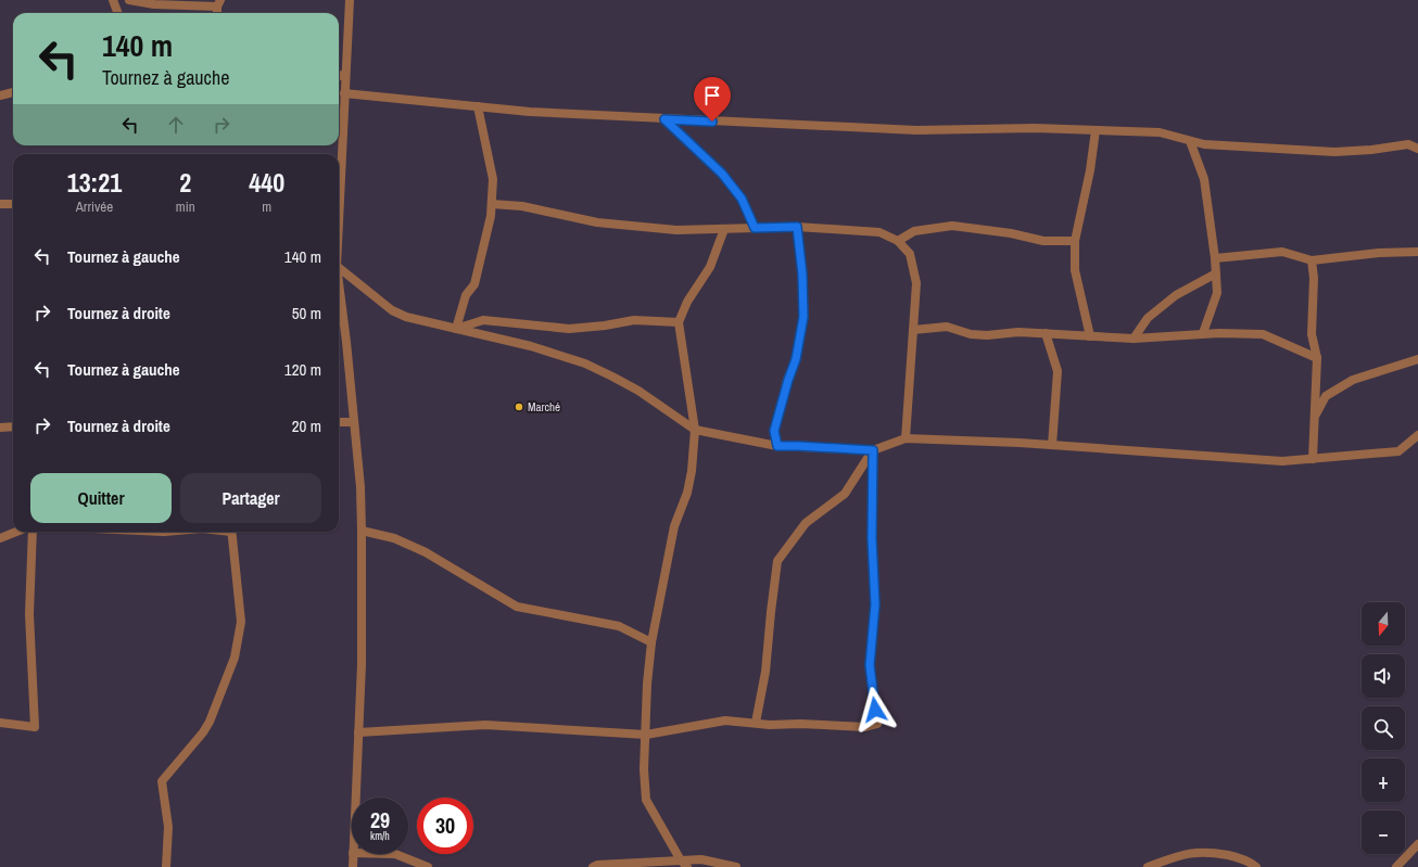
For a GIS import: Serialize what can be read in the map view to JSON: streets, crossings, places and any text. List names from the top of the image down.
{
  "places": ["Marché"],
  "north": "bottom",
  "page": {
    "turn": ["140 m", "Tournez à gauche"],
    "eta": [
      "13:21",
      "Arrivée",
      "2",
      "min",
      "440",
      "m"
    ],
    "list": [
      {
        "name": "Tournez à gauche",
        "value": "140 m"
      },
      {
        "name": "Tournez à droite",
        "value": "50 m"
      },
      {
        "name": "Tournez à gauche",
        "value": "120 m"
      },
      {
        "name": "Tournez à droite",
        "value": "20 m"
      }
    ],
    "buttons": ["Quitter", "Partager"],
    "map_buttons": ["+", "−"],
    "speed": "29 km/h",
    "limit": "30"
  }
}
